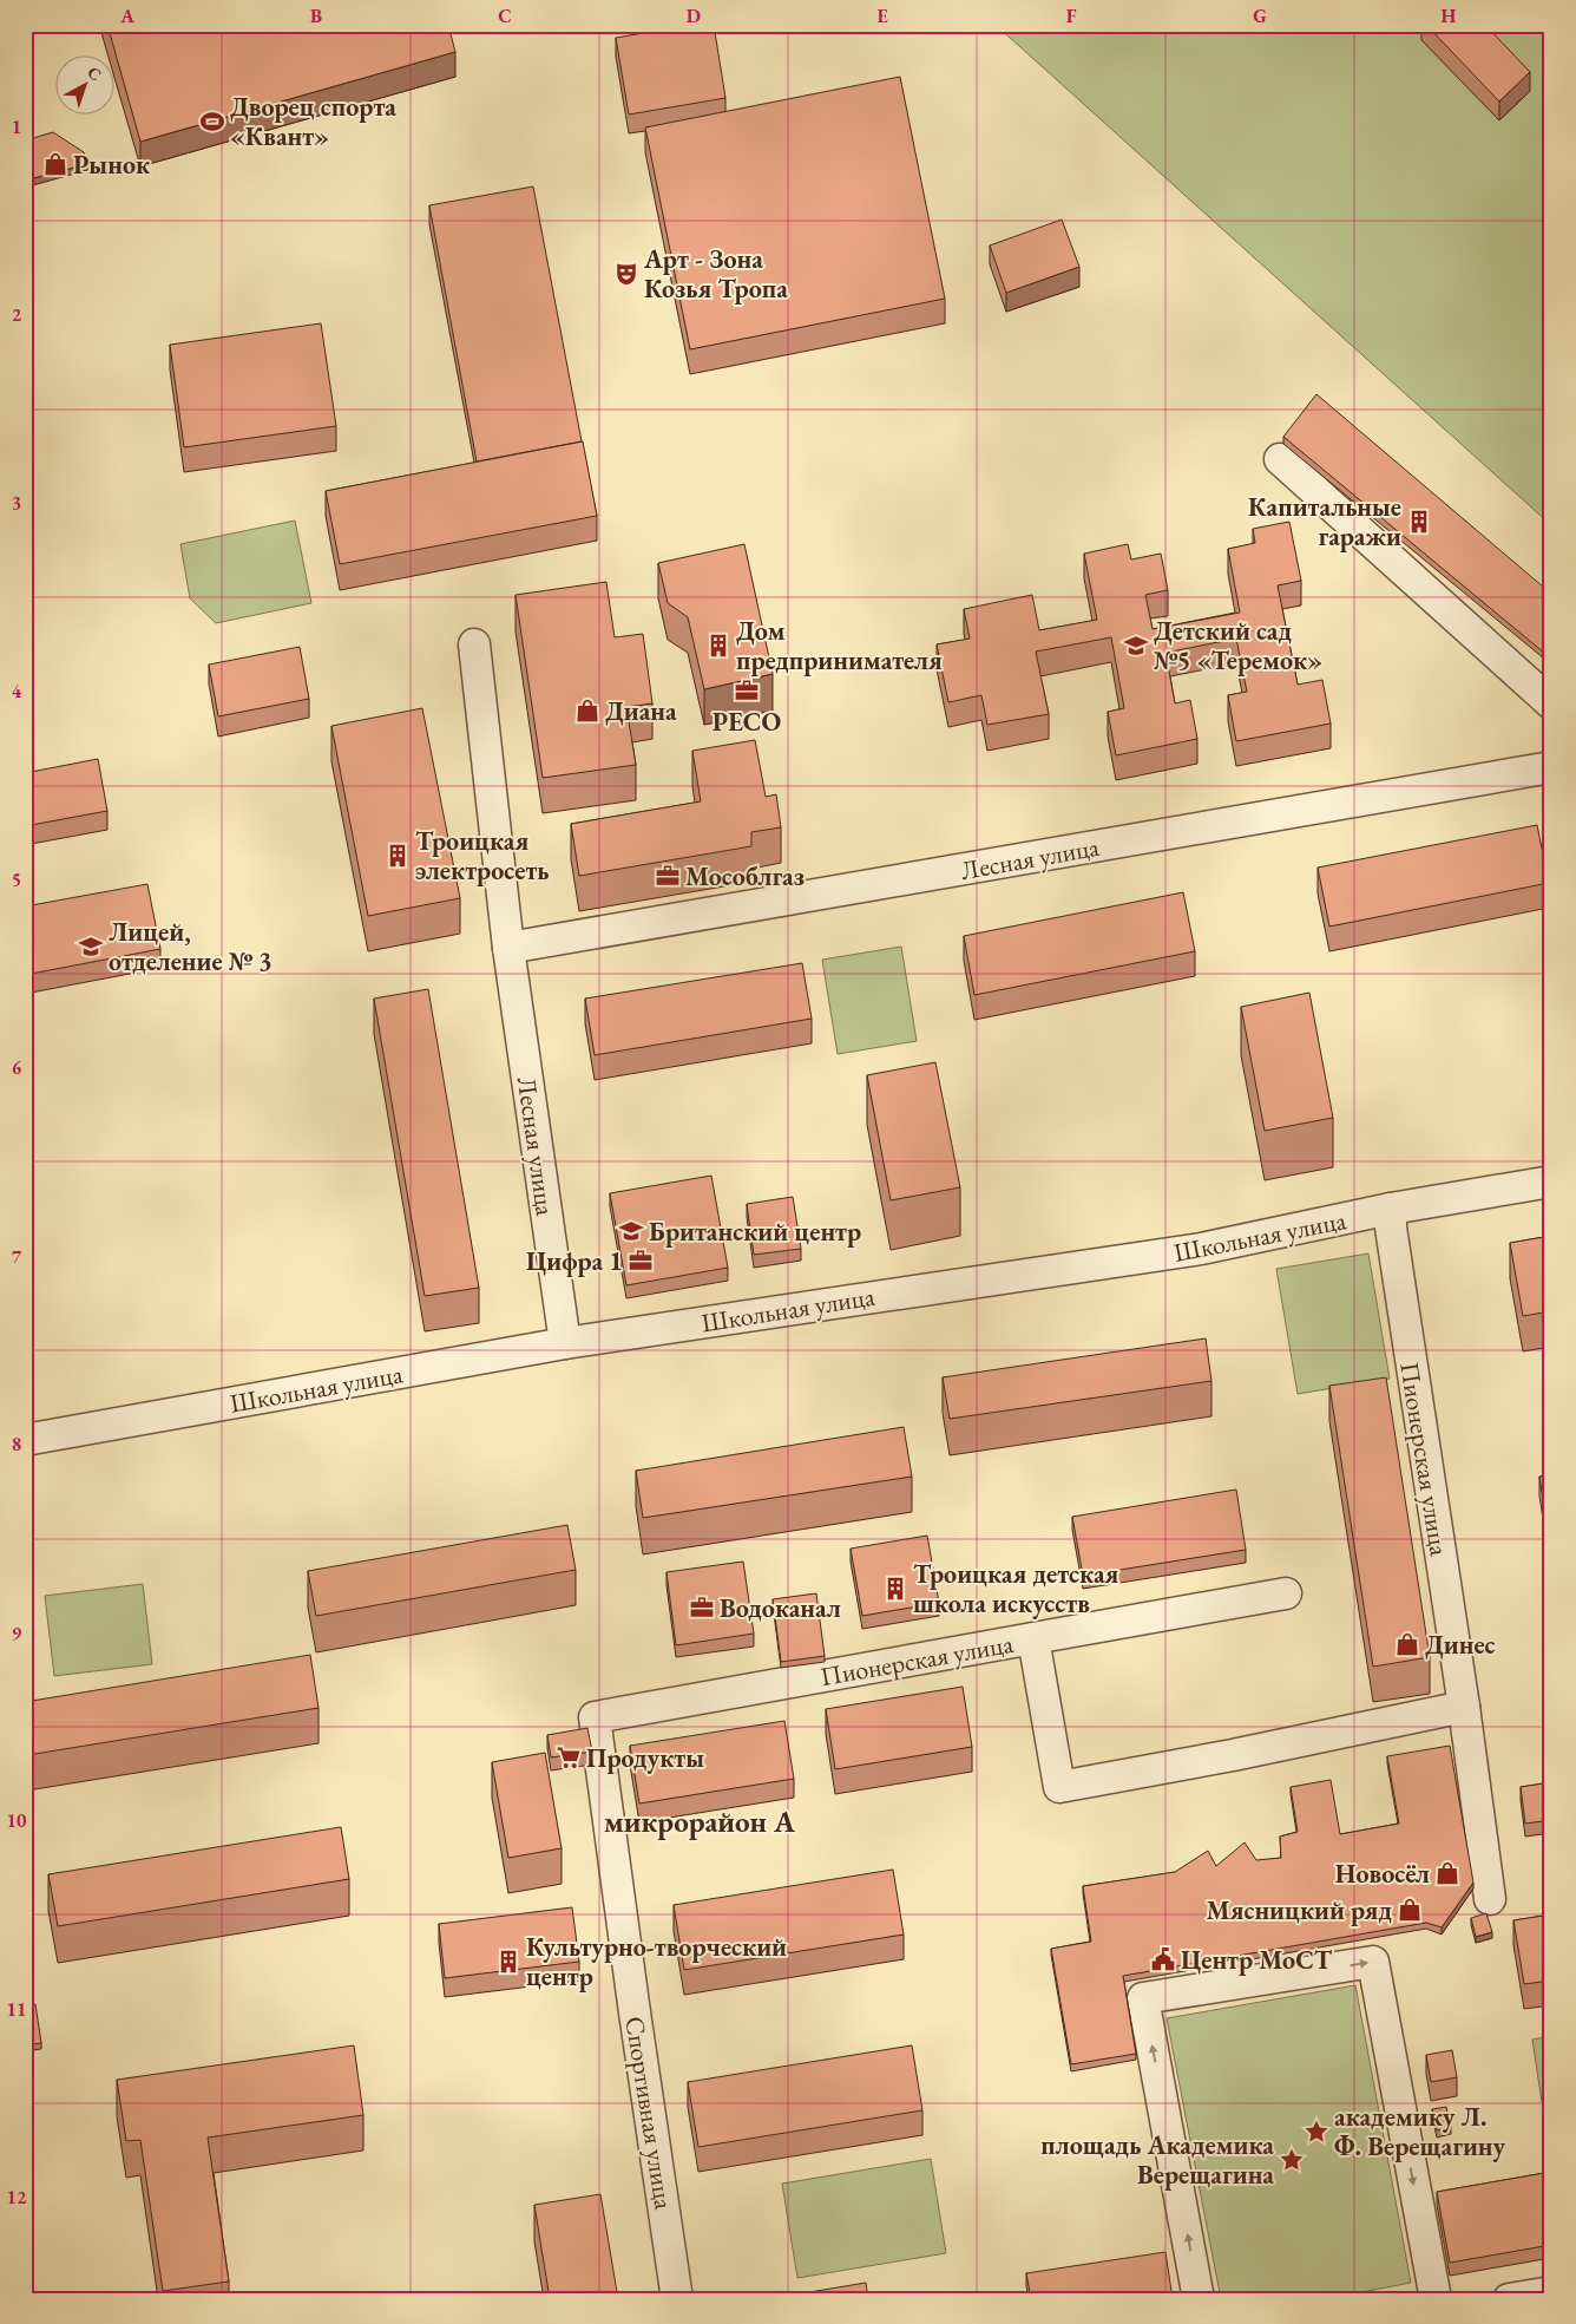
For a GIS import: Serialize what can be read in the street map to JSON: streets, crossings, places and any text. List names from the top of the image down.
{
  "streets": {
    "street": [
      "Лесная улица",
      "Школьная улица",
      "Пионерская улица",
      "Спортивная улица"
    ]
  },
  "crossings": [
    ["Лесная улица", "Школьная улица"],
    ["Школьная улица", "Пионерская улица"],
    ["Пионерская улица", "Спортивная улица"]
  ],
  "districts": ["микрорайон А"],
  "places": {
    "sports": ["Дворец спорта «Квант»"],
    "shop": [
      "Рынок",
      "Диана",
      "Динес",
      "Новосёл",
      "Мясницкий ряд"
    ],
    "theatre": ["Арт - Зона Козья Тропа"],
    "building": [
      "Капитальные гаражи",
      "Дом предпринимателя",
      "Троицкая электросеть",
      "Троицкая детская школа искусств",
      "Культурно-творческий центр"
    ],
    "school or university": ["Детский сад №5 «Теремок»", "Лицей, отделение № 3", "Британский центр"],
    "office": [
      "РЕСО",
      "Мособлгаз",
      "Цифра 1",
      "Водоканал"
    ],
    "supermarket": ["Продукты"],
    "public building": ["Центр МоСТ"],
    "place": ["академику Л. Ф. Верещагину", "площадь Академика Верещагина"]
  },
  "north": "top right",
  "grid": {
    "columns": [
      "A",
      "B",
      "C",
      "D",
      "E",
      "F",
      "G",
      "H"
    ],
    "rows": [
      "1",
      "2",
      "3",
      "4",
      "5",
      "6",
      "7",
      "8",
      "9",
      "10",
      "11",
      "12"
    ]
  }
}
